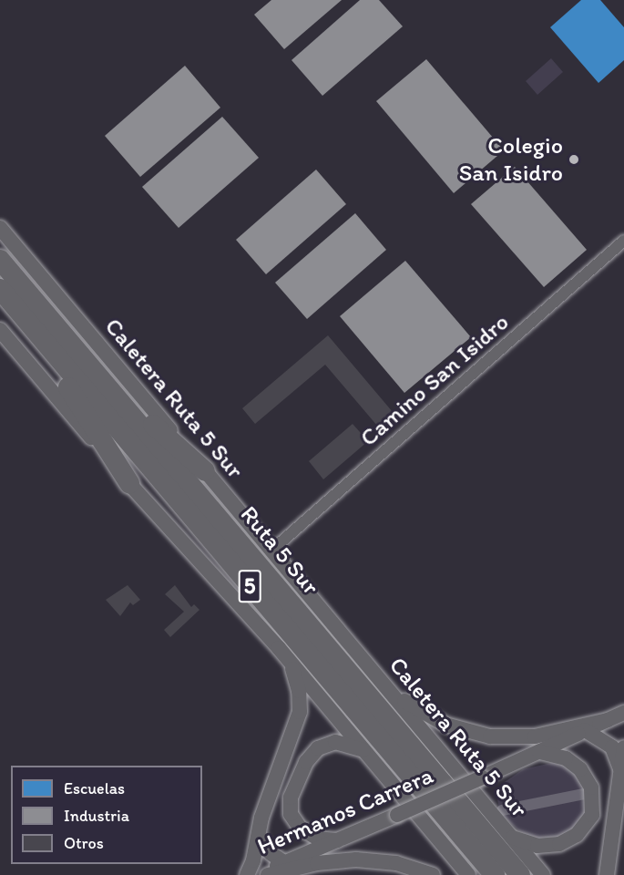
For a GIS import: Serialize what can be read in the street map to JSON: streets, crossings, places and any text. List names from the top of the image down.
{
  "streets": {
    "highway": ["Ruta 5 Sur", "5"],
    "main road": ["Caletera Ruta 5 Sur", "Hermanos Carrera"],
    "street": ["Camino San Isidro"]
  },
  "crossings": [
    ["Camino San Isidro", "Caletera Ruta 5 Sur"]
  ],
  "places": ["Colegio San Isidro"],
  "legend": ["Escuelas", "Industria", "Otros"]
}
